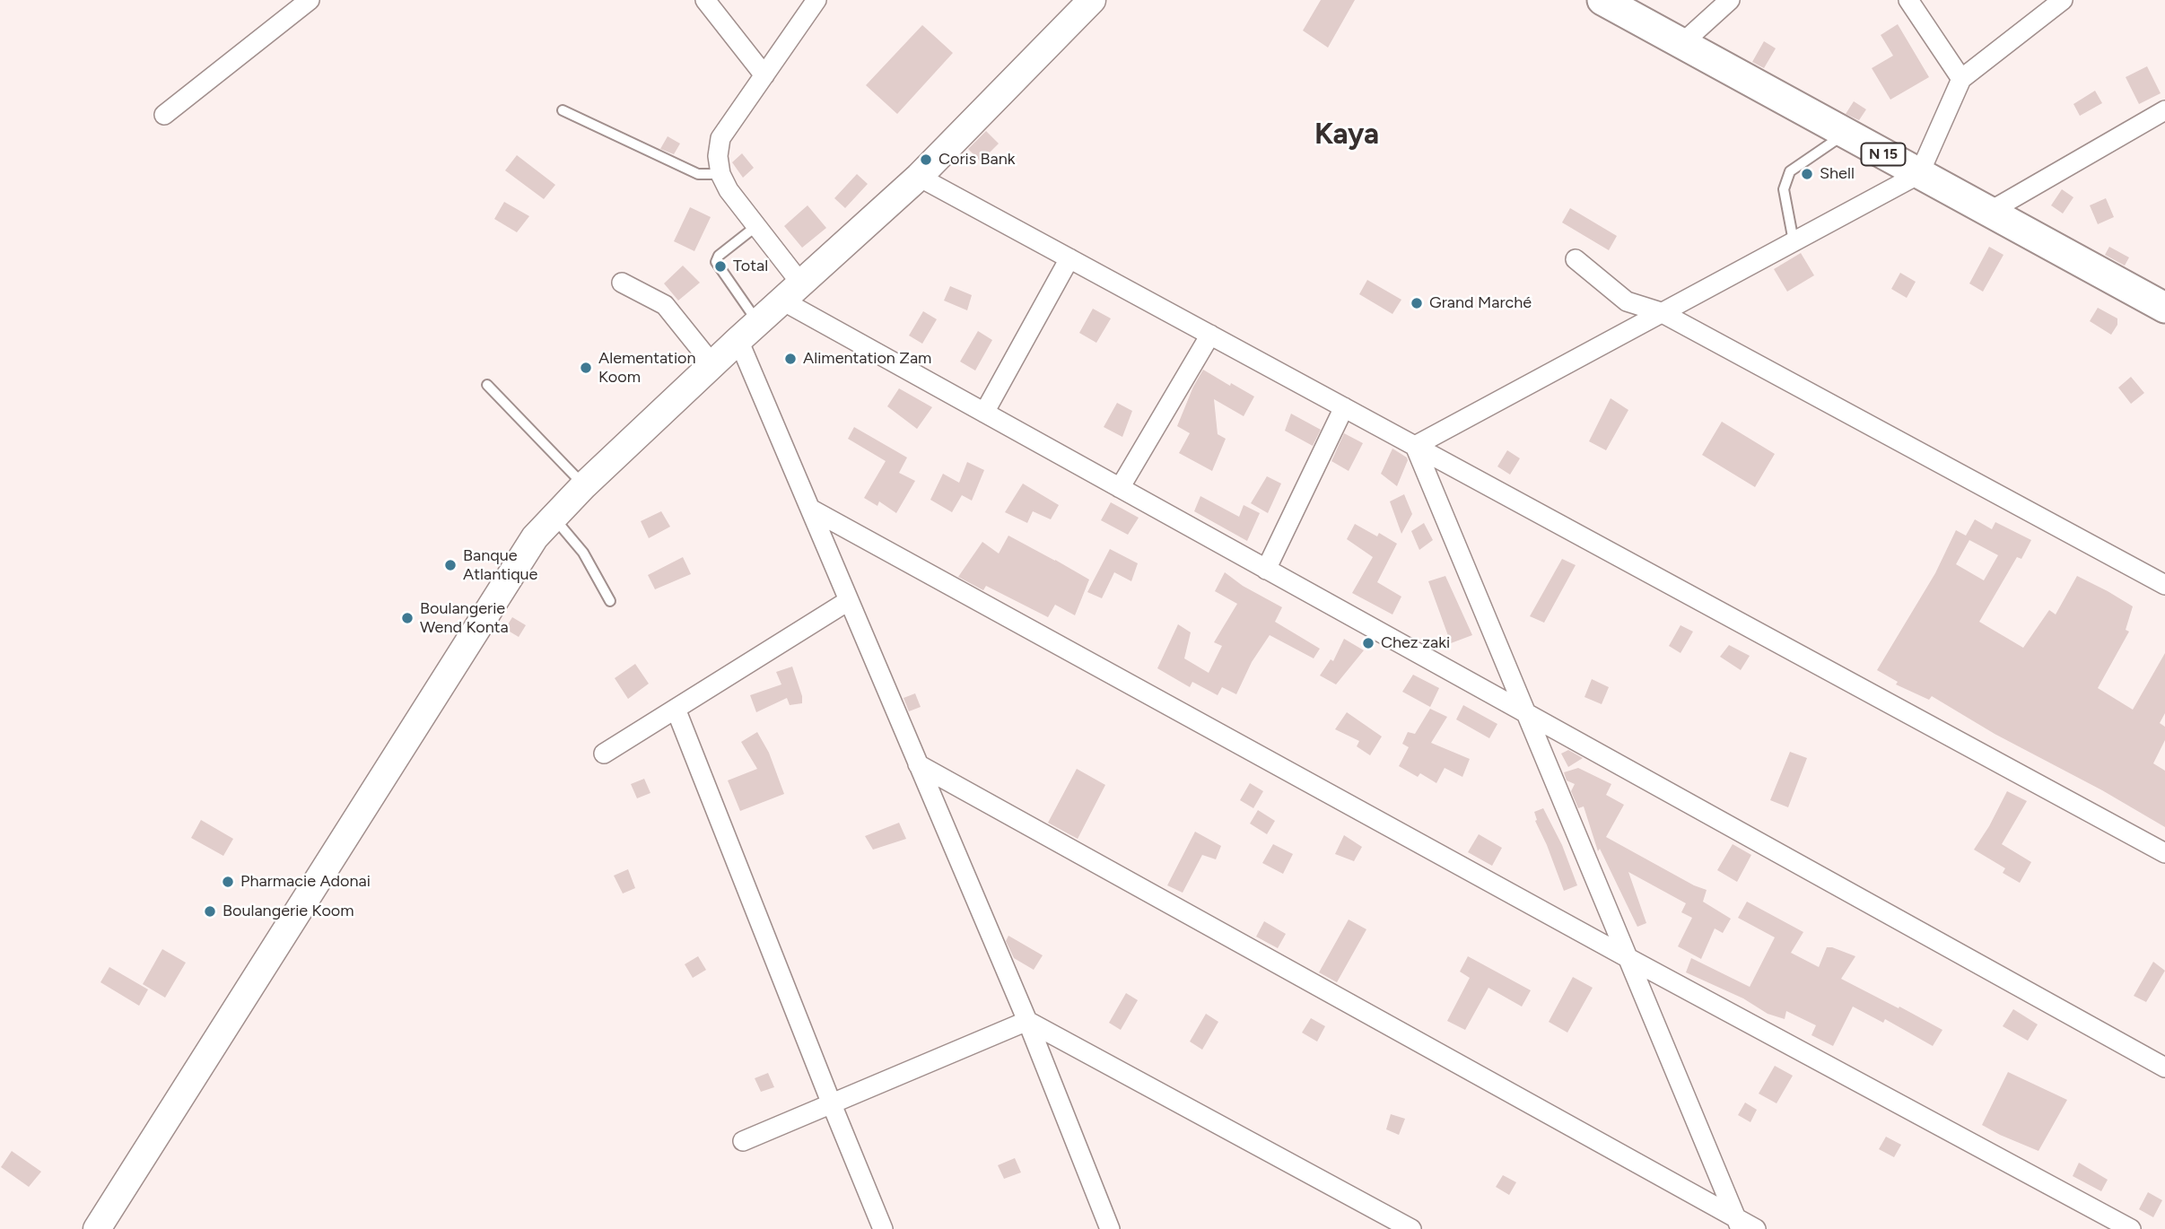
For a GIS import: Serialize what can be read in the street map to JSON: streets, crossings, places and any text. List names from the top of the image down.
{
  "streets": {
    "main road": ["N 15"]
  },
  "districts": ["Kaya"],
  "places": [
    "Coris Bank",
    "Shell",
    "Total",
    "Grand Marché",
    "Alimentation Zam",
    "Alementation Koom",
    "Banque Atlantique",
    "Boulangerie Wend Konta",
    "Chez zaki",
    "Pharmacie Adonai",
    "Boulangerie Koom"
  ]
}
